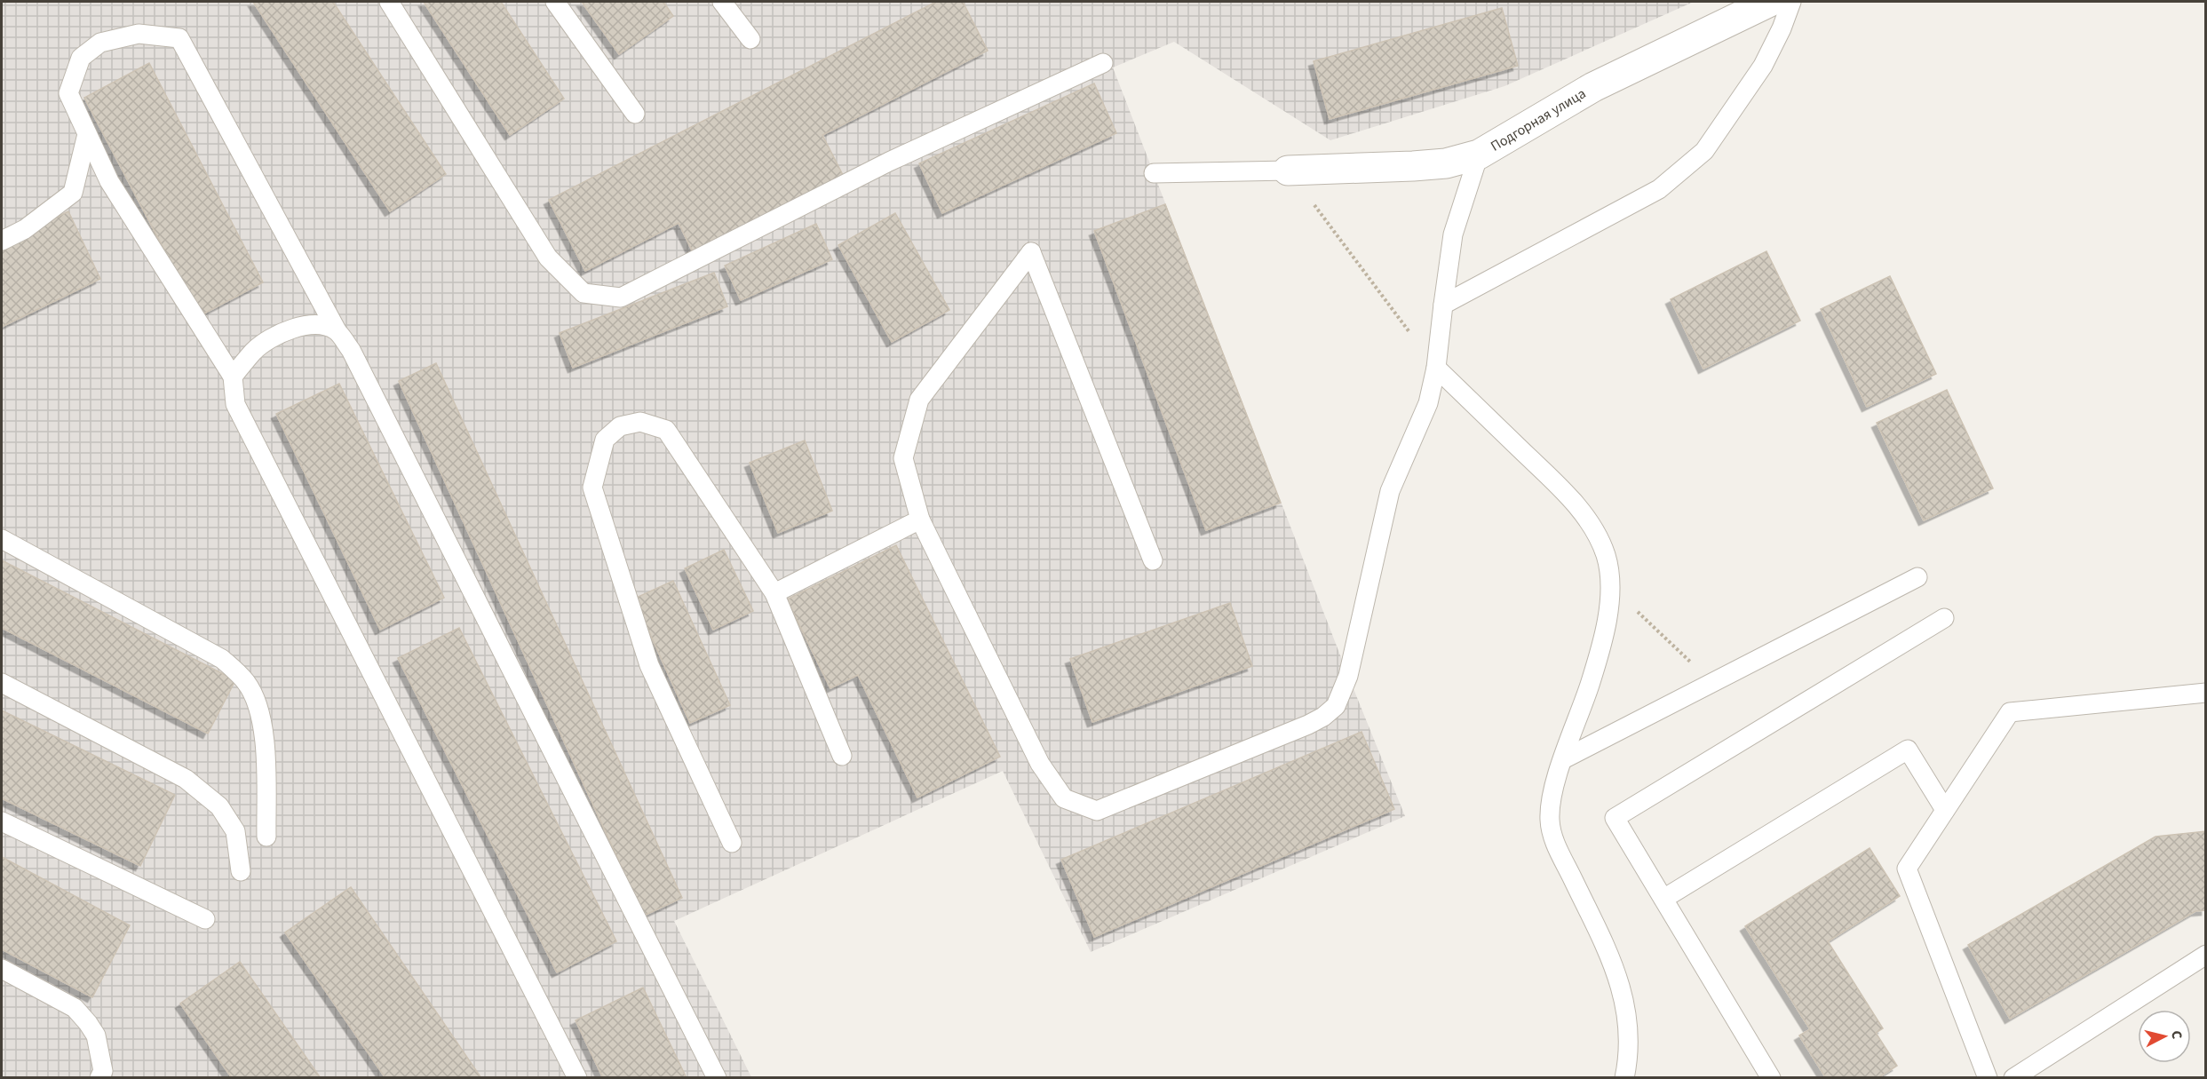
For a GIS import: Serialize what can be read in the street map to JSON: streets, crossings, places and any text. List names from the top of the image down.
{
  "streets": {
    "street": ["Подгорная улица"]
  },
  "north": "right"
}
